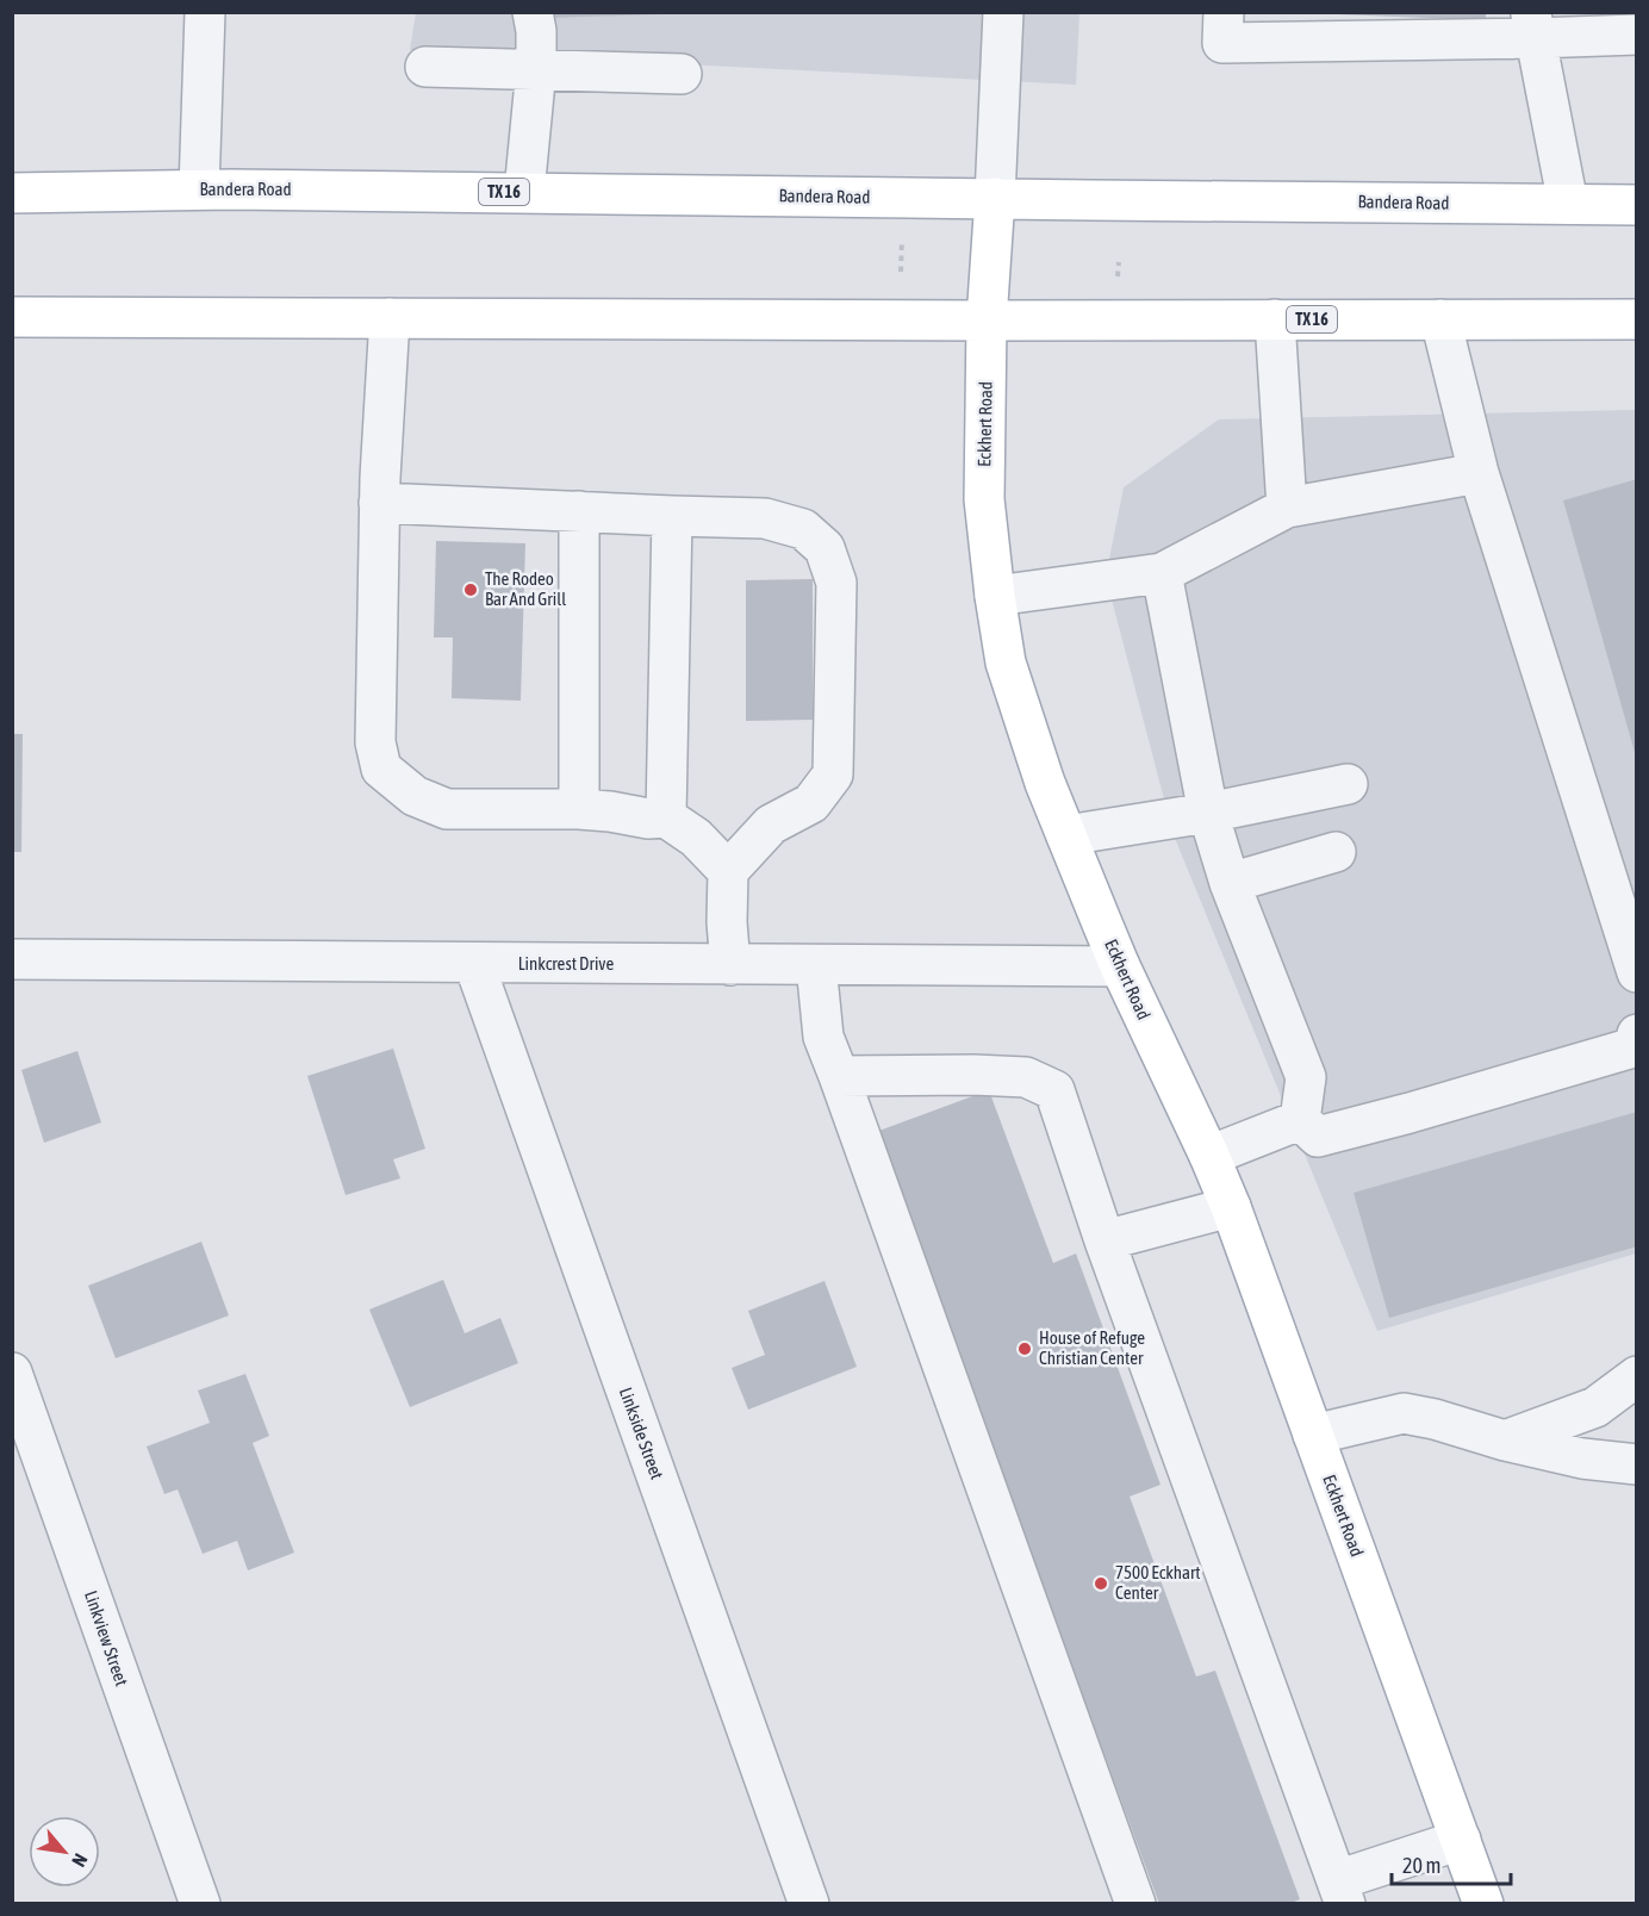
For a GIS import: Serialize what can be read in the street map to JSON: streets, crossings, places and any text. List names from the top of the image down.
{
  "streets": {
    "main road": ["Bandera Road", "TX 16", "Eckhert Road"],
    "street": ["Linkcrest Drive", "Linkside Street", "Linkview Street"]
  },
  "crossings": [
    ["Bandera Road", "Eckhert Road"],
    ["TX 16", "Eckhert Road"],
    ["Eckhert Road", "Linkcrest Drive"],
    ["Linkcrest Drive", "Linkside Street"]
  ],
  "places": ["The Rodeo Bar And Grill", "House of Refuge Christian Center", "7500 Eckhart Center"],
  "scale_bar": "20 m",
  "north": "bottom right"
}
